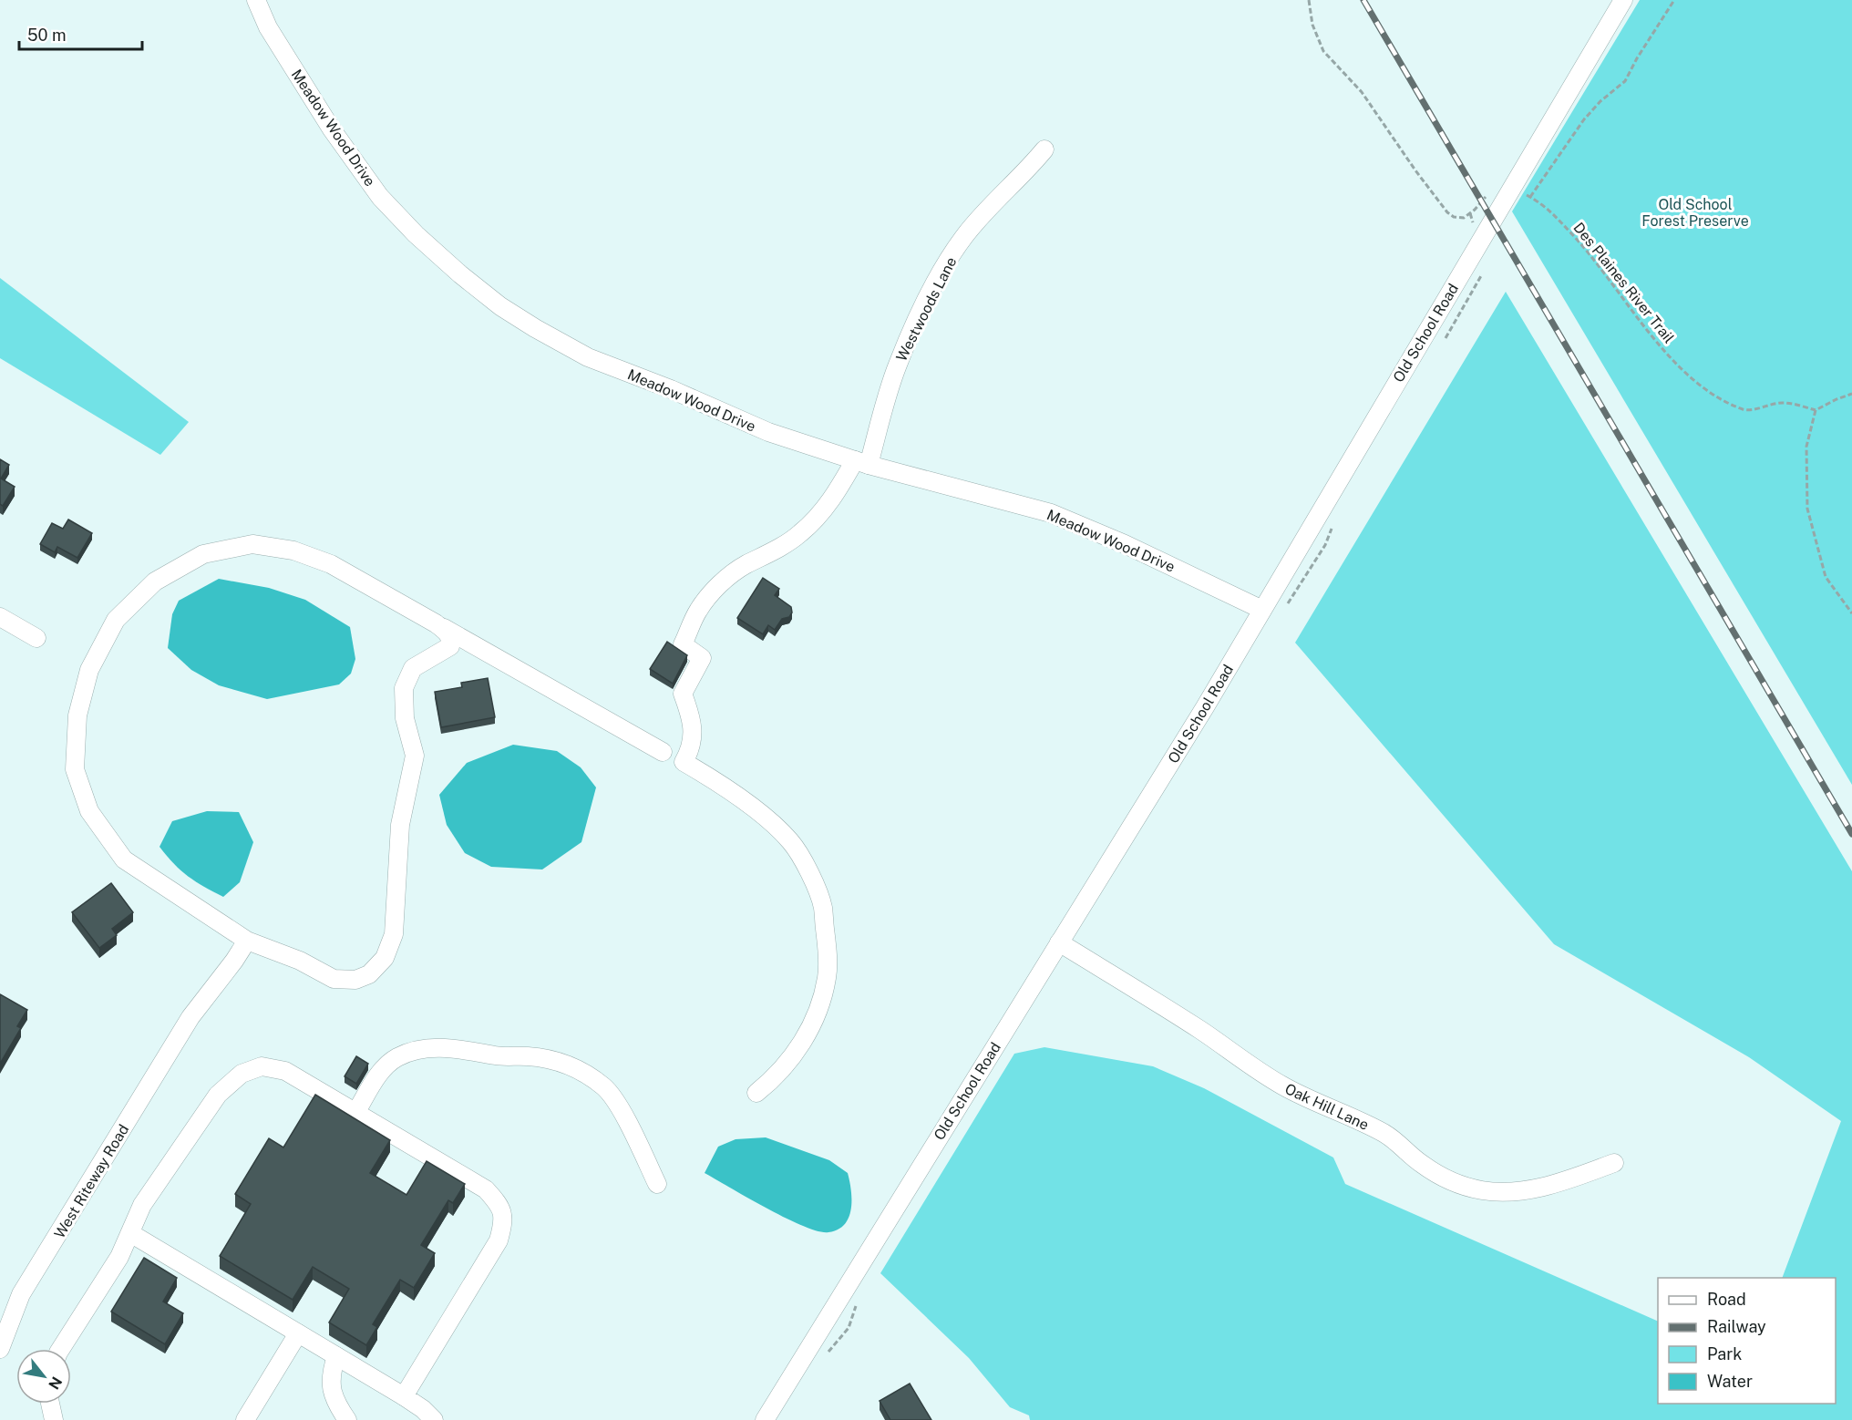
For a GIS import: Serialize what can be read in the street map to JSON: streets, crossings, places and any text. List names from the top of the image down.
{
  "streets": {
    "street": [
      "Meadow Wood Drive",
      "Westwoods Lane",
      "Old School Road",
      "Oak Hill Lane",
      "West Riteway Road"
    ],
    "path": ["Des Plaines River Trail"]
  },
  "crossings": [
    ["Meadow Wood Drive", "Westwoods Lane"],
    ["Meadow Wood Drive", "Old School Road"],
    ["Des Plaines River Trail", "Old School Road"],
    ["Old School Road", "Oak Hill Lane"]
  ],
  "parks": ["Old School Forest Preserve"],
  "legend": [
    "Road",
    "Railway",
    "Park",
    "Water"
  ],
  "scale_bar": "50 m",
  "north": "bottom right"
}
